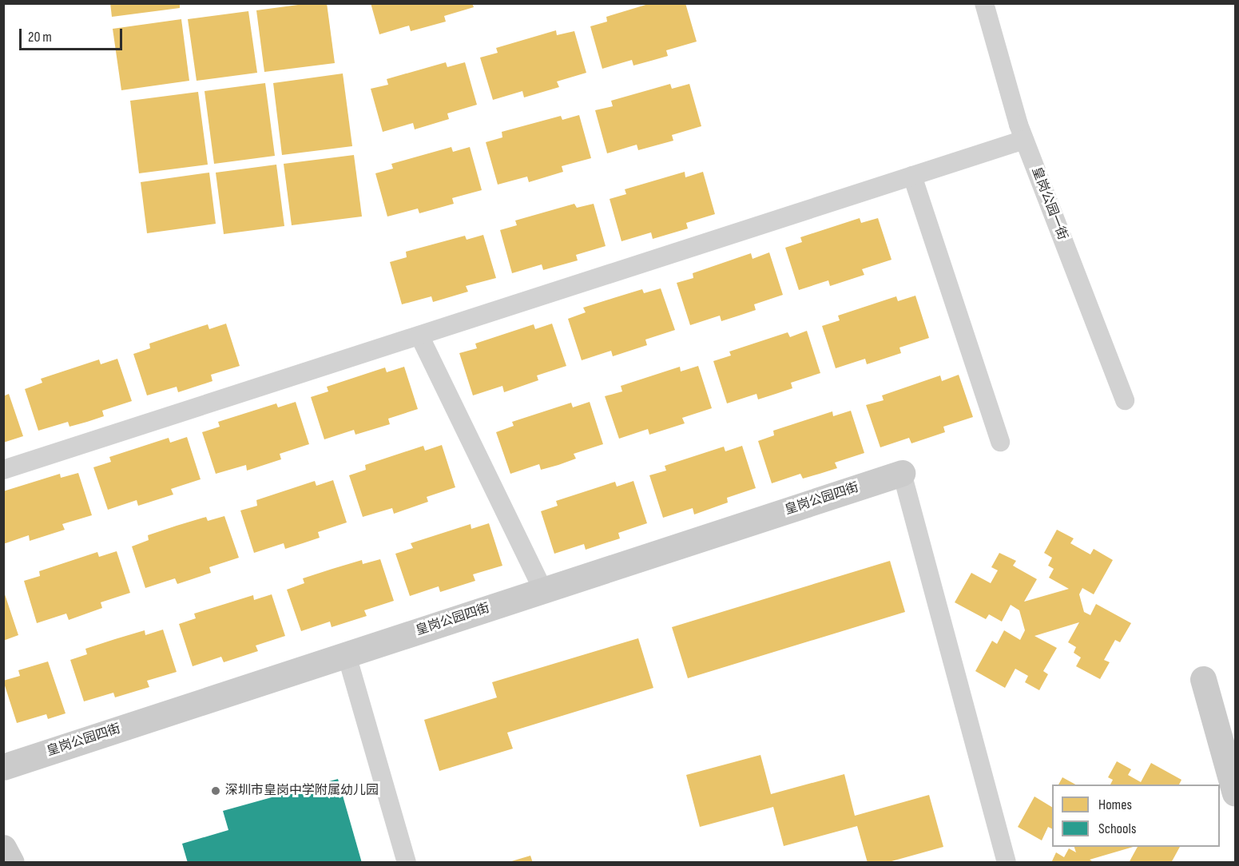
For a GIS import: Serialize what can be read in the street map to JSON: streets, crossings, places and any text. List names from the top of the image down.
{
  "streets": {
    "street": ["皇岗公园四街"],
    "lane": ["皇岗公园一街"]
  },
  "places": ["深圳市皇岗中学附属幼儿园"],
  "legend": ["Homes", "Schools"],
  "scale_bar": "20 m"
}
